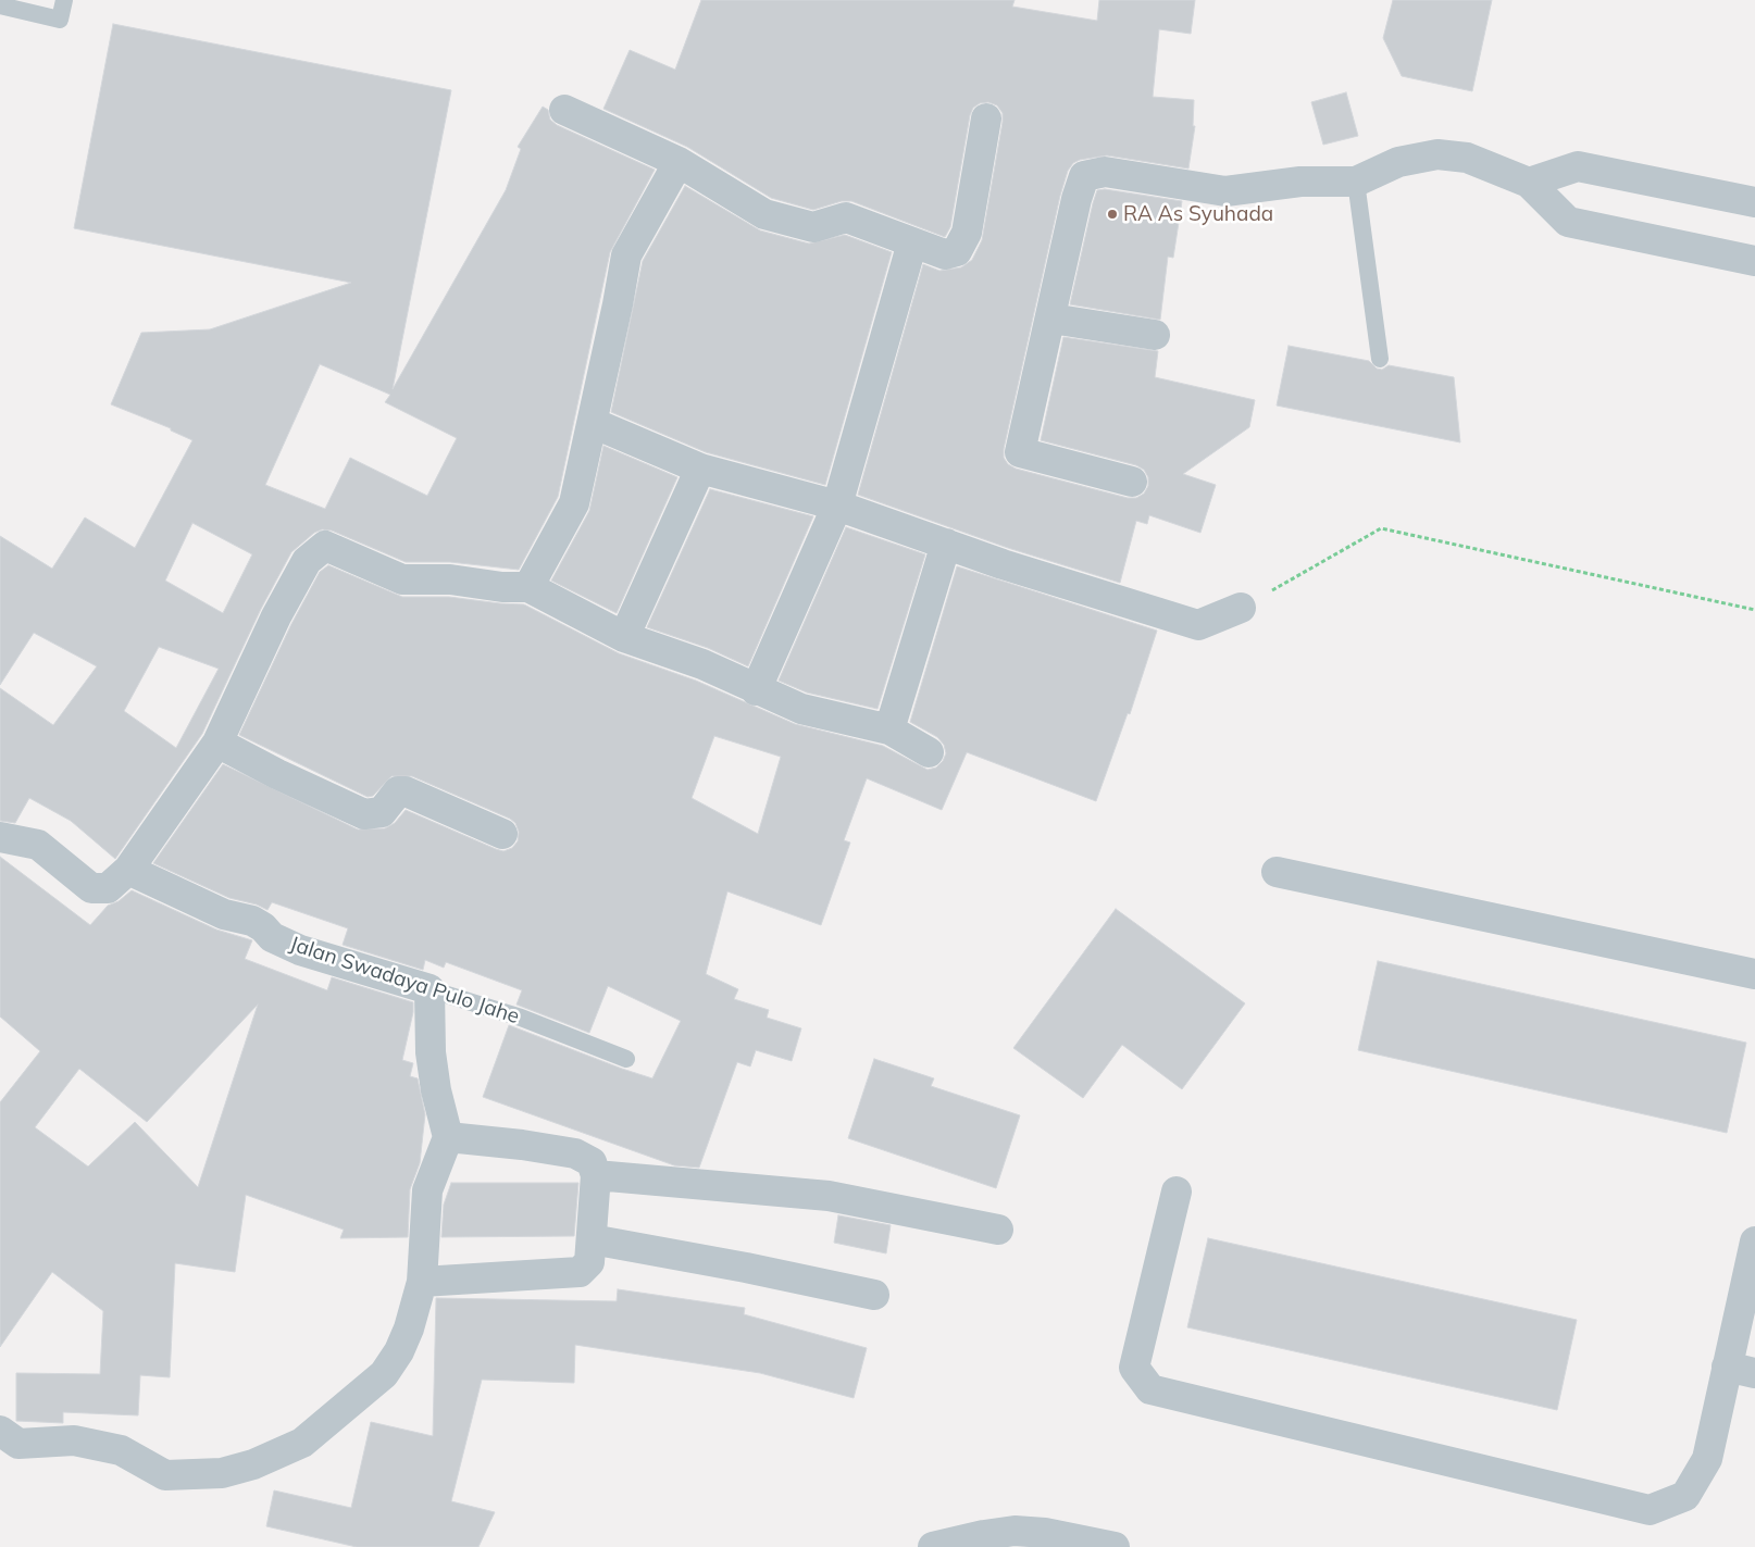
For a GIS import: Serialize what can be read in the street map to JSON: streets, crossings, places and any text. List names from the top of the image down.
{
  "streets": {
    "street": ["Jalan Swadaya Pulo Jahe"]
  },
  "places": ["RA As Syuhada"]
}
